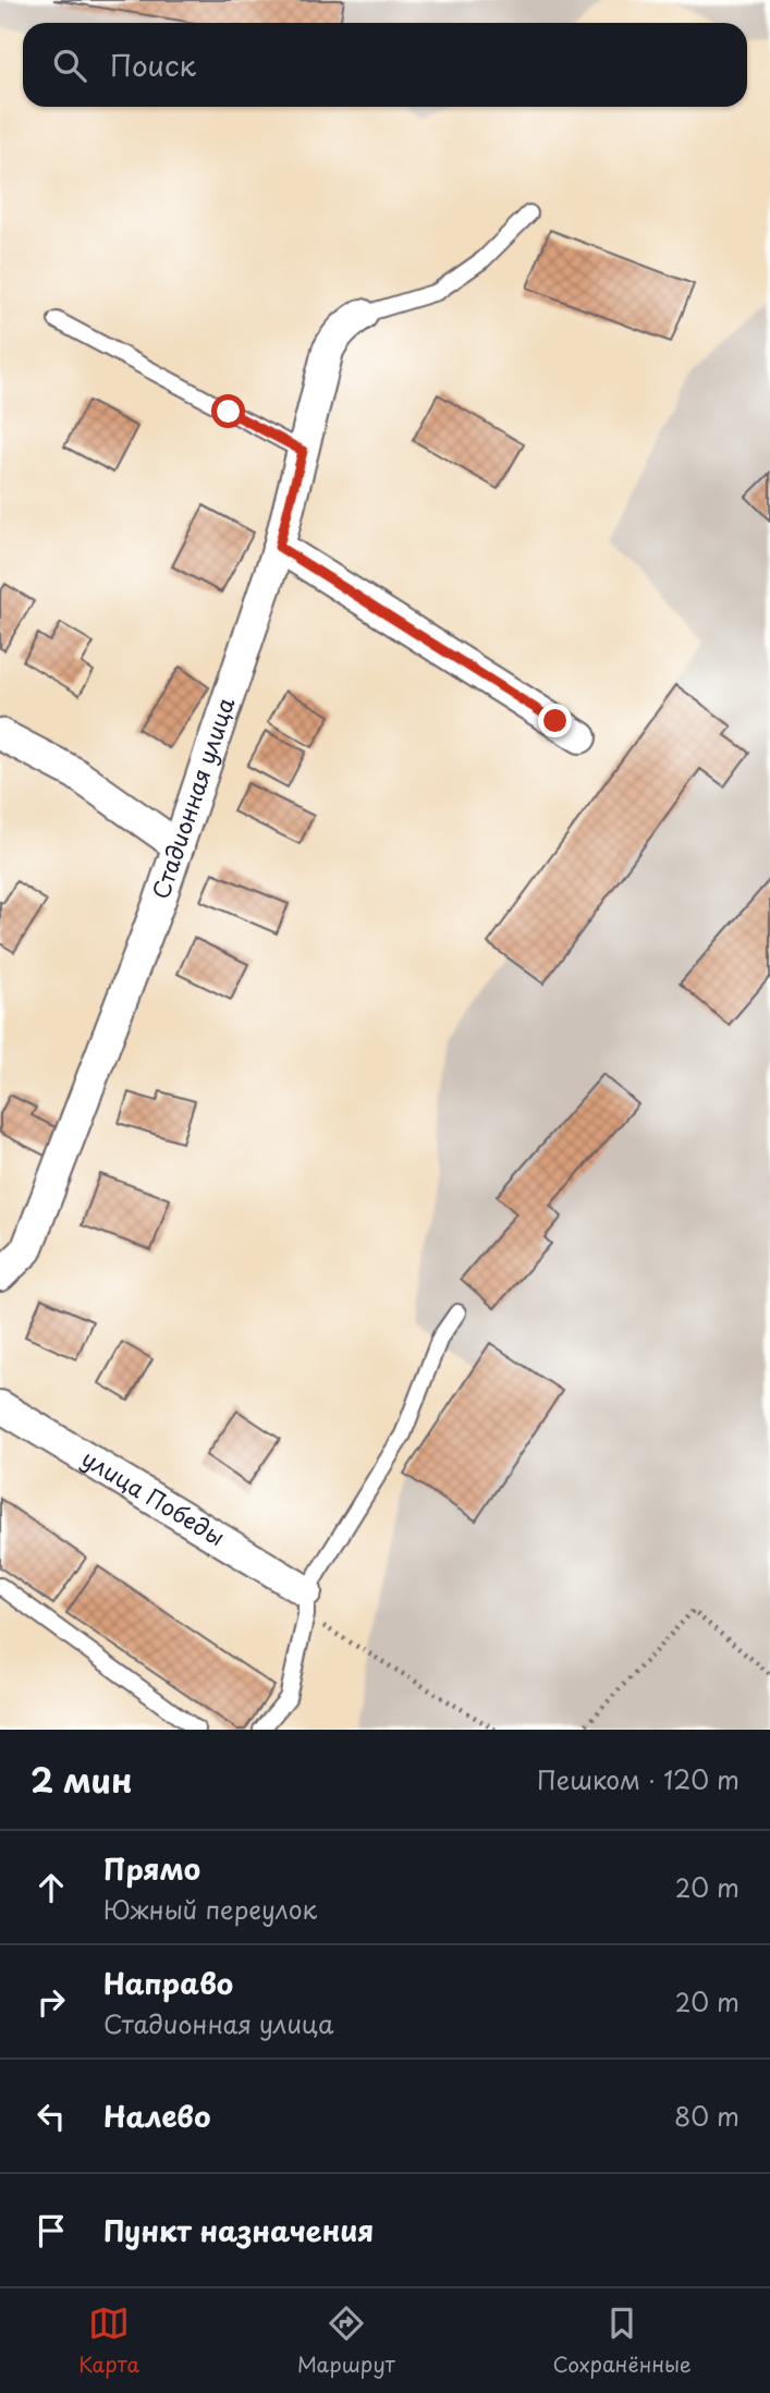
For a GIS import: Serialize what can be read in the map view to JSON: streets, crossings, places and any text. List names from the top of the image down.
{
  "streets": {
    "street": ["Стадионная улица", "улица Победы"]
  },
  "page": {
    "search": "Поиск",
    "heading": ["2 мин", "Пешком · 120 m"],
    "list": [
      ["Прямо", "Южный переулок", "20 m"],
      ["Направо", "Стадионная улица", "20 m"],
      ["Налево", "80 m"],
      "Пункт назначения"
    ],
    "nav": ["Карта", "Маршрут", "Сохранённые"]
  }
}
